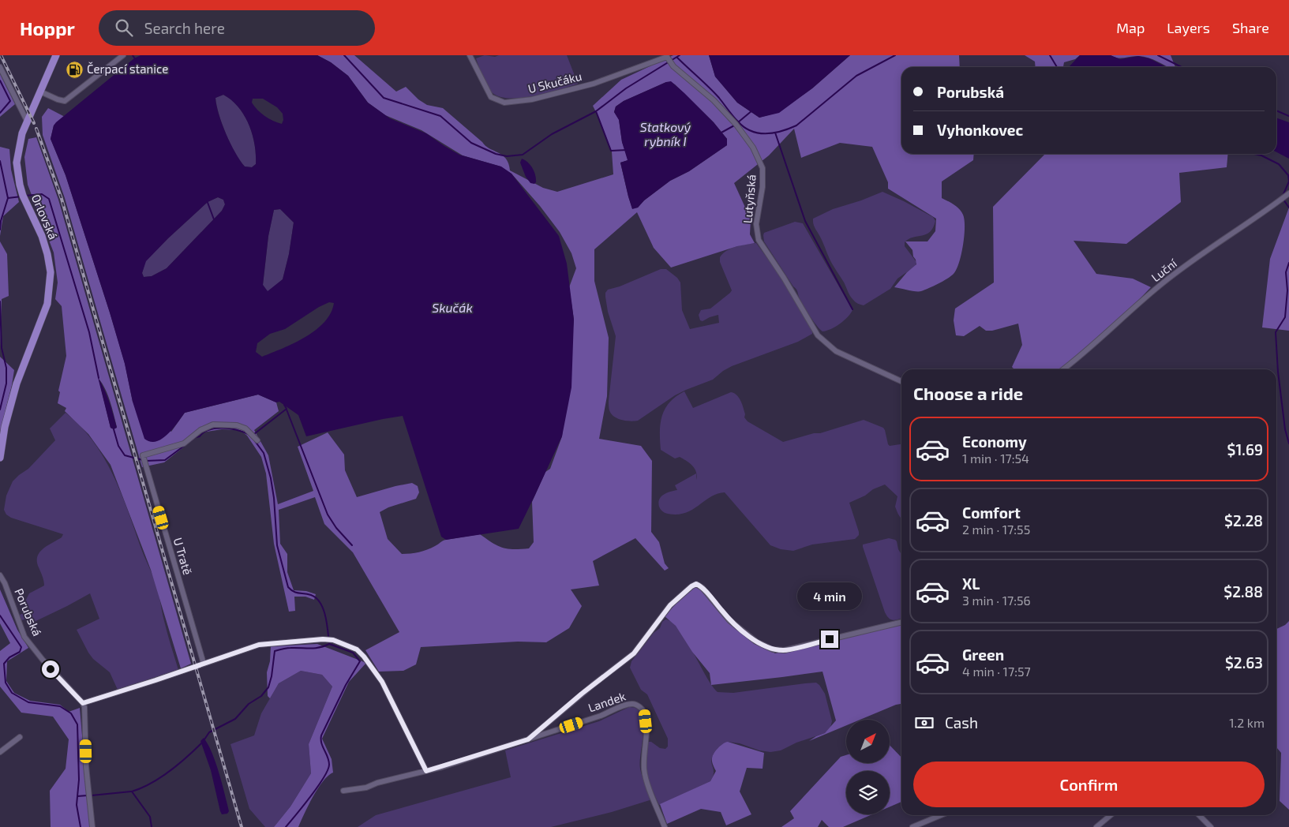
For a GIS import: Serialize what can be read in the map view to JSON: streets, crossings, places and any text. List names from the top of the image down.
{
  "streets": {
    "main road": ["Orlovská"],
    "street": [
      "U Skučáku",
      "Lutyňská",
      "Luční",
      "U Tratě",
      "Porubská",
      "Landek"
    ]
  },
  "crossings": [
    ["U Skučáku", "Lutyňská"]
  ],
  "water": ["Statkový rybník I", "Skučák"],
  "places": {
    "fuel station": ["Čerpací stanice"]
  },
  "north": "top right",
  "page": {
    "header": "Hoppr",
    "search": "Search here",
    "nav": ["Map", "Layers", "Share"],
    "banner": ["Porubská", "Vyhonkovec"],
    "heading": "Choose a ride",
    "list": [
      {
        "name": "Economy",
        "note": "1 min · 17:54",
        "value": "$1.69"
      },
      {
        "name": "Comfort",
        "note": "2 min · 17:55",
        "value": "$2.28"
      },
      {
        "name": "XL",
        "note": "3 min · 17:56",
        "value": "$2.88"
      },
      {
        "name": "Green",
        "note": "4 min · 17:57",
        "value": "$2.63"
      }
    ],
    "bubble": "4 min",
    "pay": ["Cash", "1.2 km"],
    "buttons": "Confirm"
  }
}
